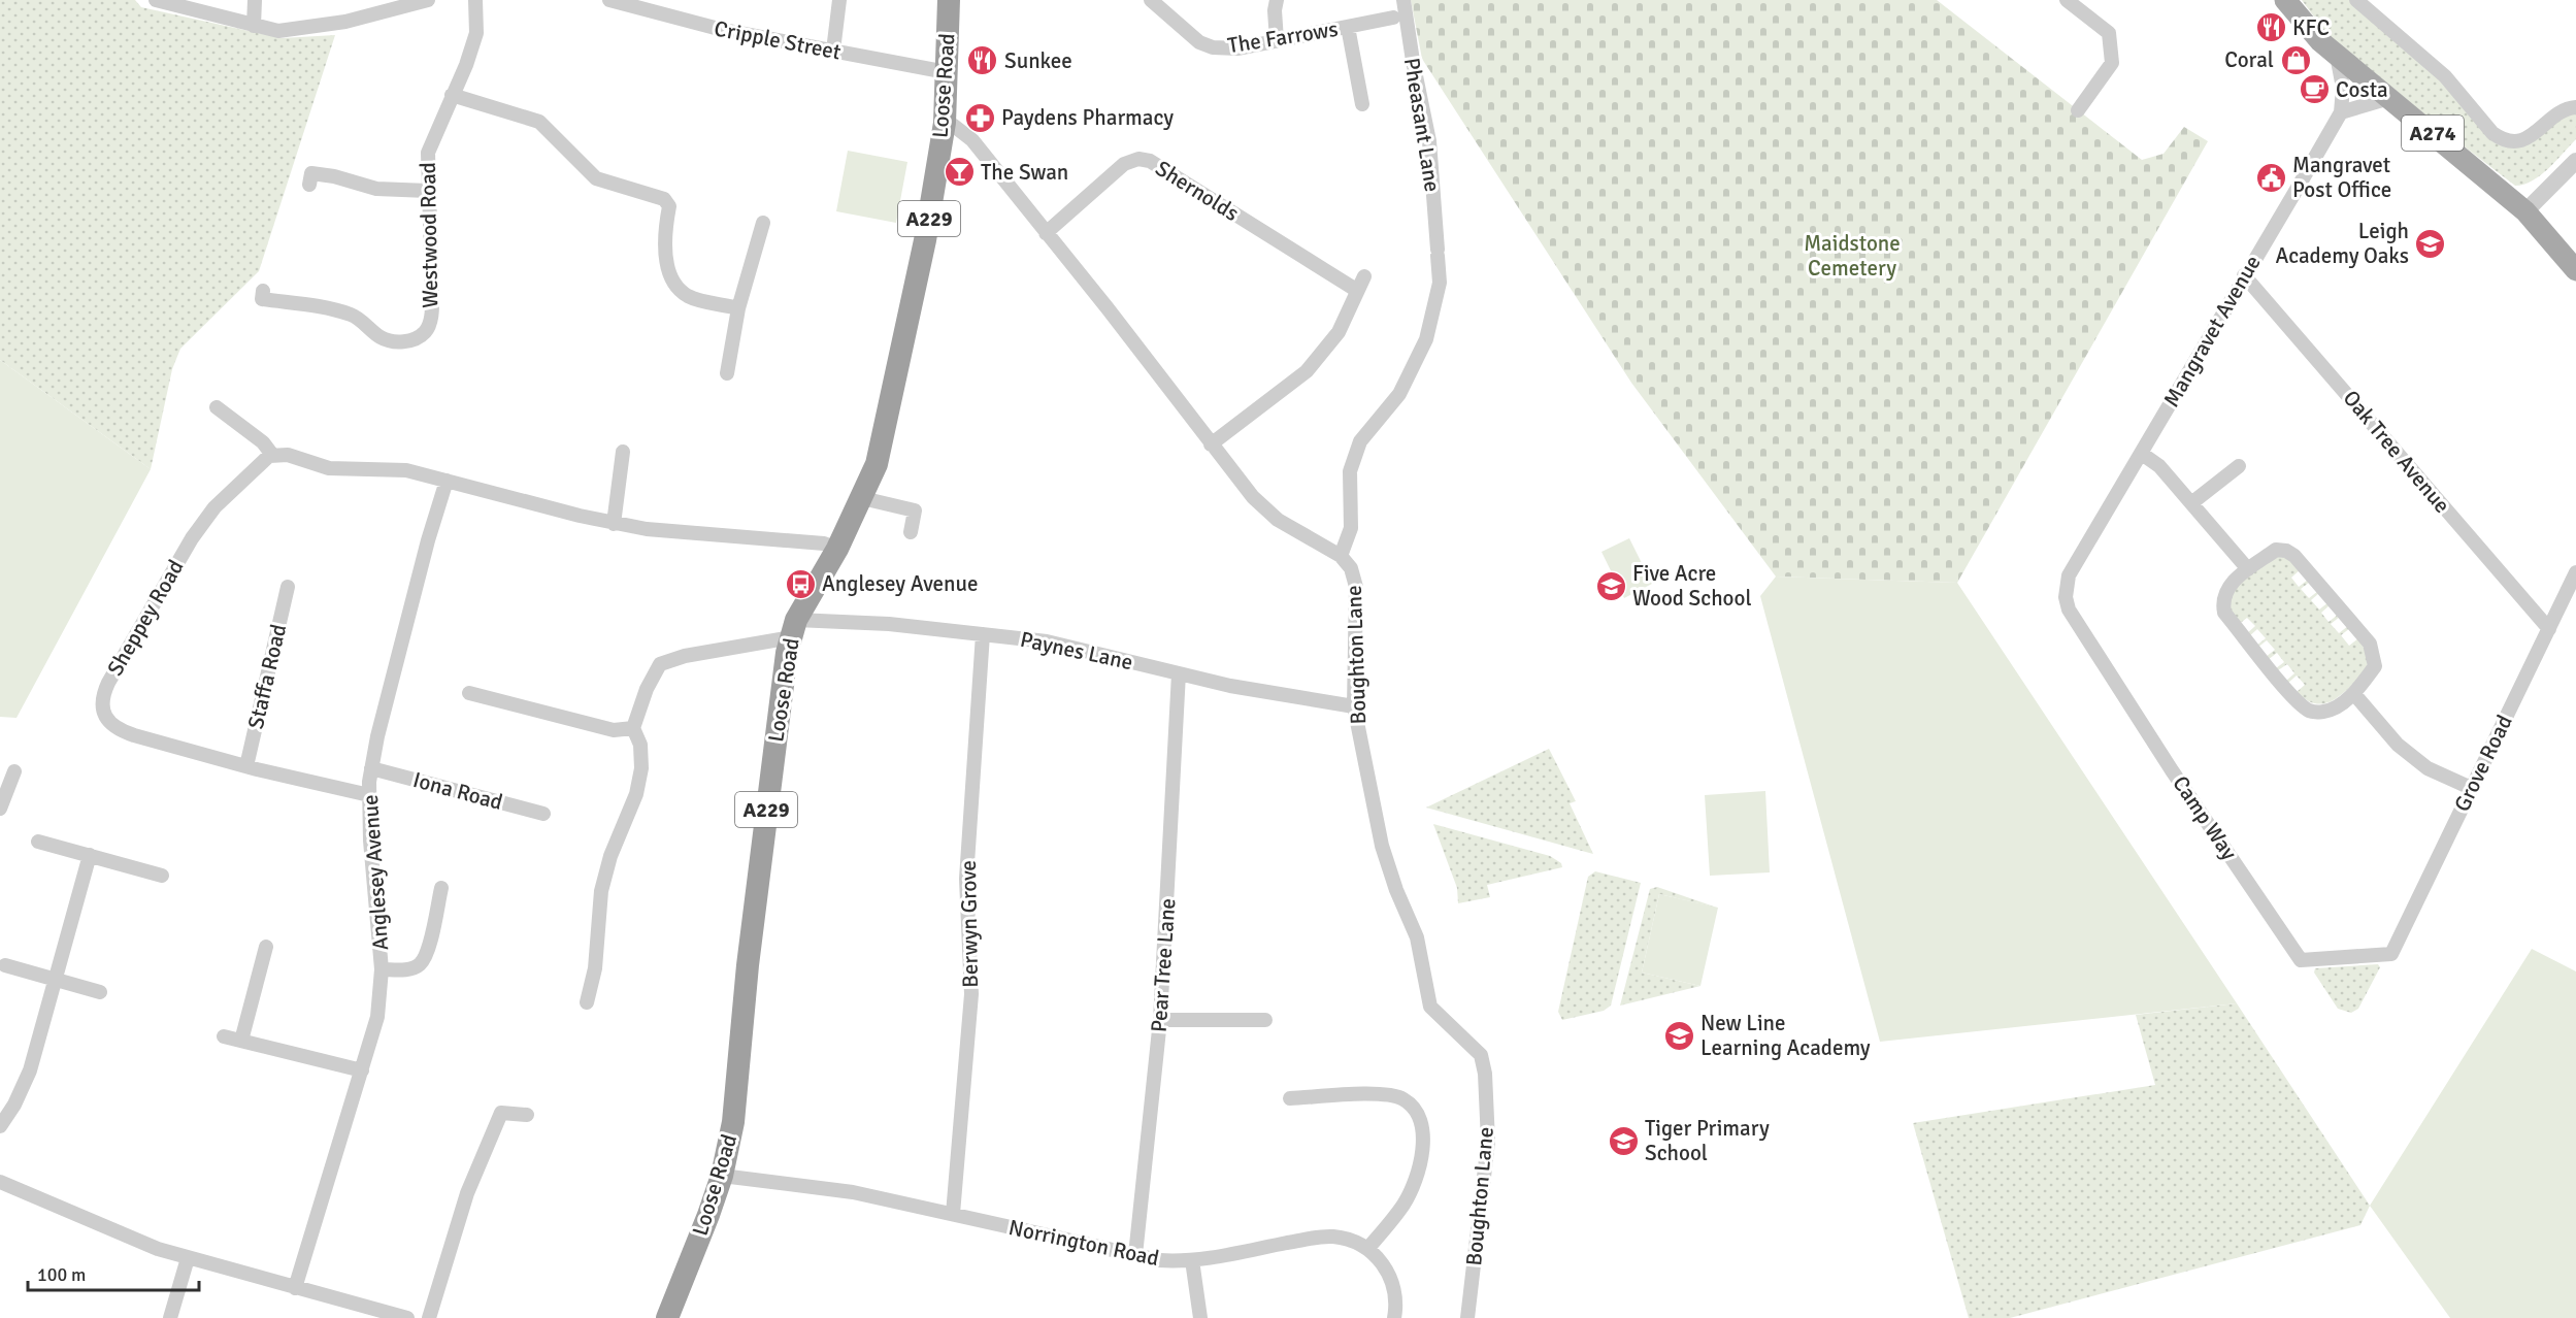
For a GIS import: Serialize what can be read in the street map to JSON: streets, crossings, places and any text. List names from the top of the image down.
{
  "streets": {
    "highway": ["Loose Road", "A229"],
    "main road": ["A274"],
    "street": [
      "The Farrows",
      "Cripple Street",
      "Pheasant Lane",
      "Shernolds",
      "Westwood Road",
      "Mangravet Avenue",
      "Oak Tree Avenue",
      "Sheppey Road",
      "Paynes Lane",
      "Boughton Lane",
      "Staffa Road",
      "Grove Road",
      "Iona Road",
      "Camp Way",
      "Anglesey Avenue",
      "Berwyn Grove",
      "Pear Tree Lane",
      "Norrington Road"
    ]
  },
  "crossings": [
    ["Cripple Street", "Loose Road"],
    ["Loose Road", "Paynes Lane"],
    ["Loose Road", "Boughton Lane"],
    ["Loose Road", "Norrington Road"],
    ["Pheasant Lane", "Boughton Lane"],
    ["Shernolds", "Boughton Lane"],
    ["Mangravet Avenue", "Oak Tree Avenue"],
    ["Mangravet Avenue", "Camp Way"],
    ["Oak Tree Avenue", "Grove Road"],
    ["Sheppey Road", "Staffa Road"],
    ["Sheppey Road", "Anglesey Avenue"],
    ["Paynes Lane", "Boughton Lane"],
    ["Paynes Lane", "Berwyn Grove"],
    ["Paynes Lane", "Pear Tree Lane"],
    ["Grove Road", "Camp Way"],
    ["Iona Road", "Anglesey Avenue"],
    ["Berwyn Grove", "Norrington Road"],
    ["Pear Tree Lane", "Norrington Road"]
  ],
  "parks": ["Maidstone Cemetery"],
  "places": {
    "restaurant": ["KFC", "Sunkee"],
    "shop": ["Coral"],
    "cafe": ["Costa"],
    "pharmacy": ["Paydens Pharmacy"],
    "bar": ["The Swan"],
    "public building": ["Mangravet Post Office"],
    "school or university": [
      "Leigh Academy Oaks",
      "Five Acre Wood School",
      "New Line Learning Academy",
      "Tiger Primary School"
    ],
    "bus stop": ["Anglesey Avenue"]
  },
  "scale_bar": "100 m"
}
